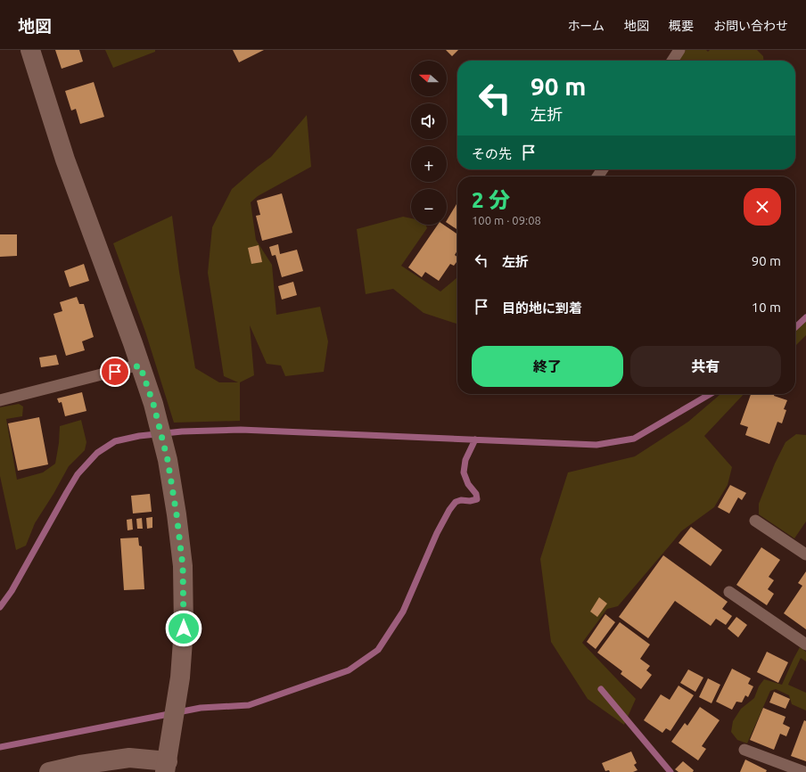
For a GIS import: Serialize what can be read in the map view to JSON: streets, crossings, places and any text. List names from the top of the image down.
{
  "north": "left",
  "page": {
    "header": "地図",
    "nav": [
      "ホーム",
      "地図",
      "概要",
      "お問い合わせ"
    ],
    "map_buttons": ["+", "−"],
    "turn": ["90 m", "左折"],
    "then": "その先",
    "heading": ["2 分", "100 m · 09:08"],
    "list": [
      {
        "name": "左折",
        "value": "90 m"
      },
      {
        "name": "目的地に到着",
        "value": "10 m"
      }
    ],
    "buttons": ["終了", "共有"]
  }
}
